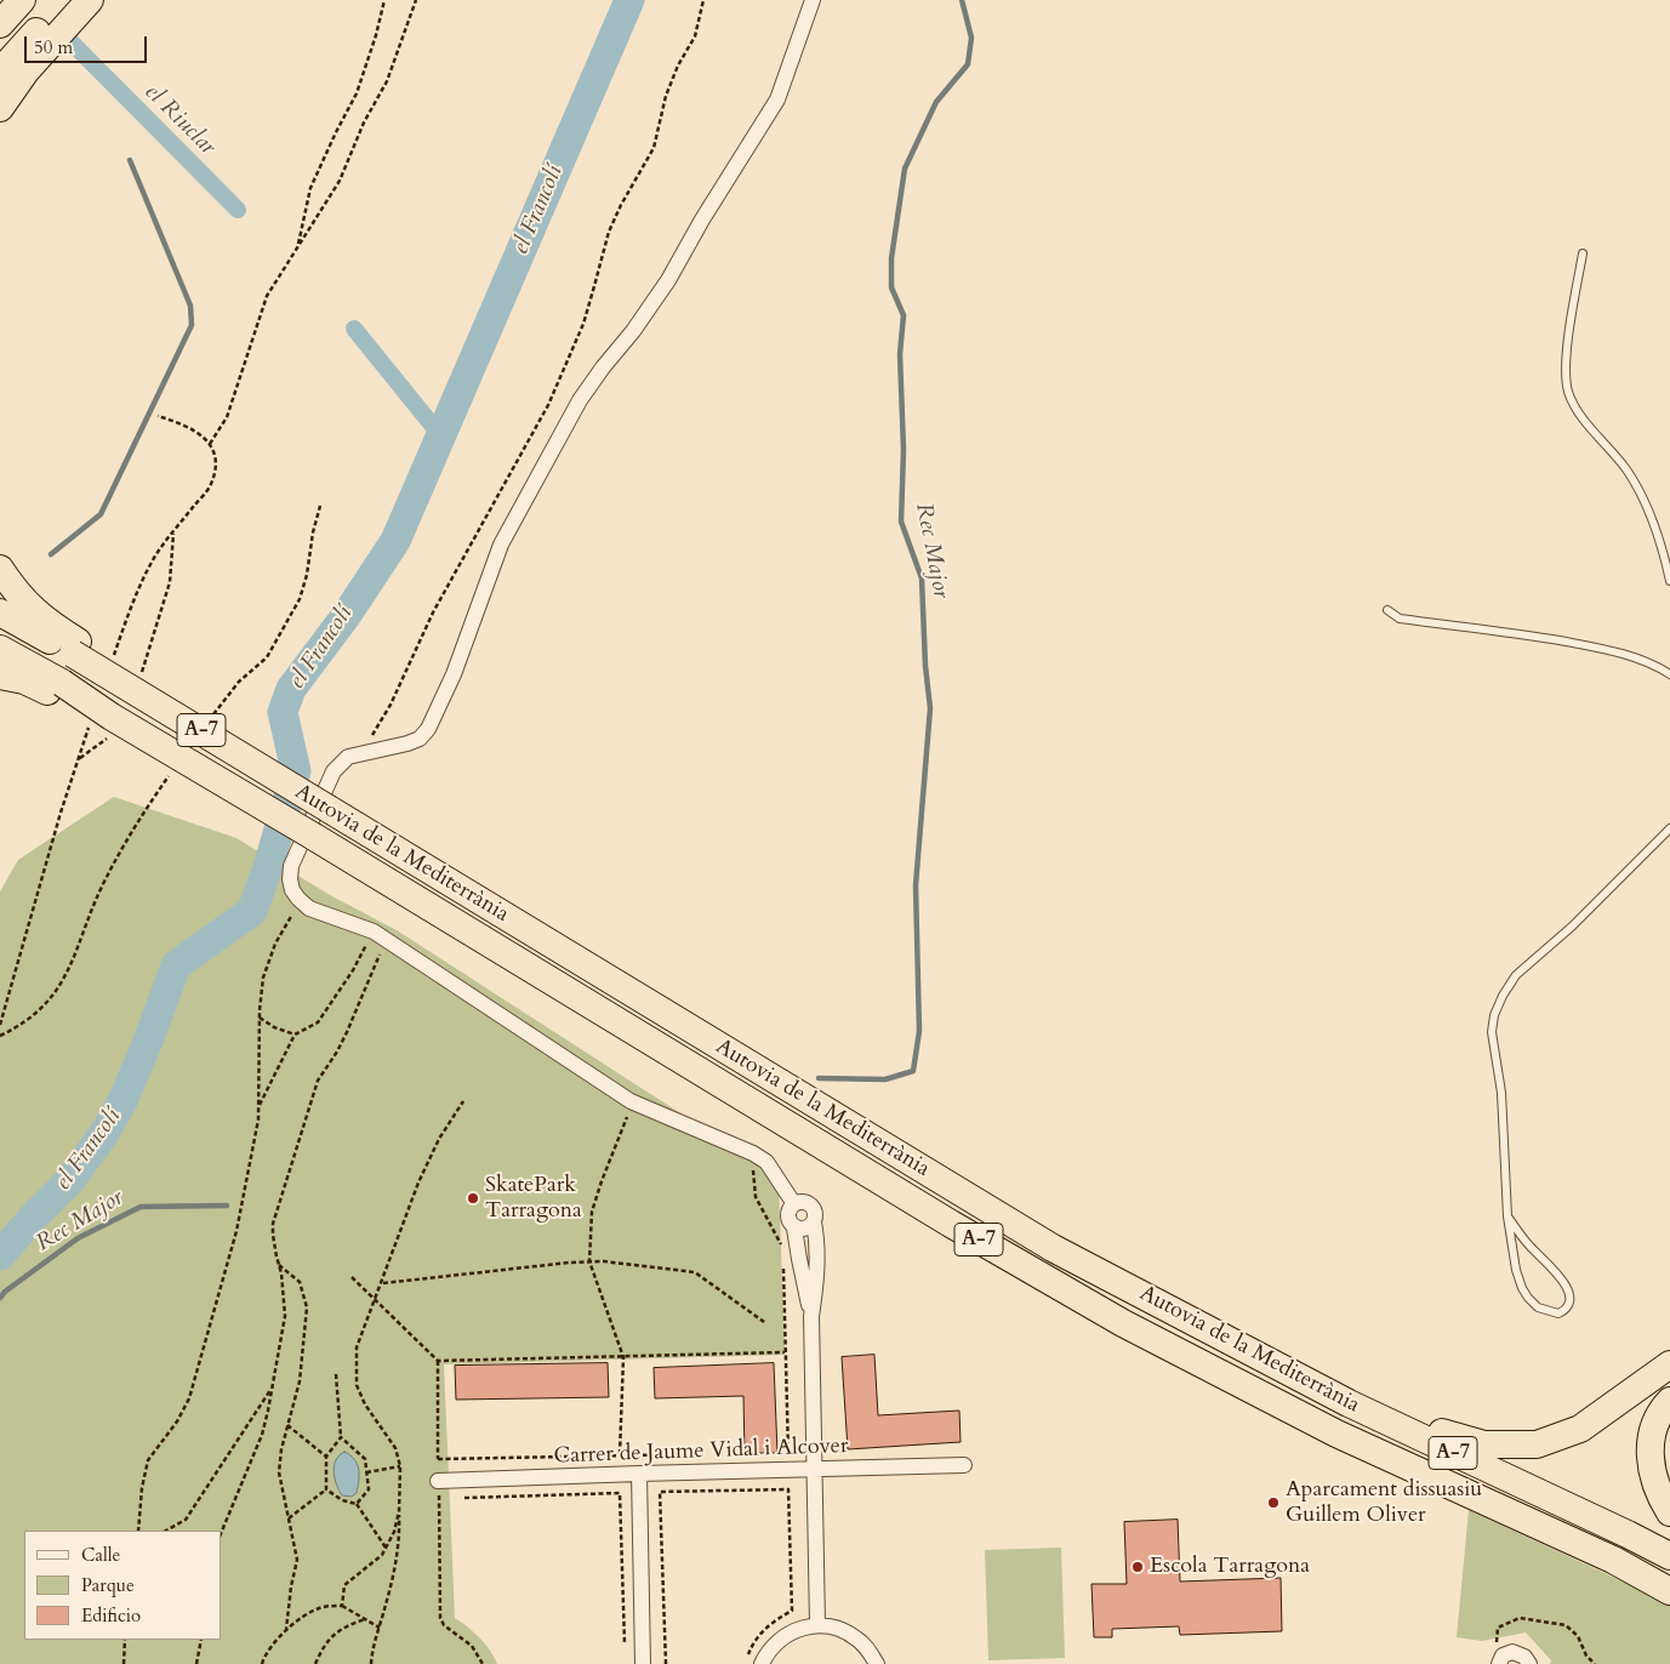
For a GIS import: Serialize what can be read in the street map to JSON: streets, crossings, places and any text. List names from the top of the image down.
{
  "streets": {
    "highway": ["A-7", "Autovia de la Mediterrània"],
    "street": ["Carrer de Jaume Vidal i Alcover"]
  },
  "water": ["el Riuclar", "el Francolí", "Rec Major"],
  "places": ["SkatePark Tarragona", "Aparcament dissuasiu Guillem Oliver", "Escola Tarragona"],
  "legend": ["Calle", "Parque", "Edificio"],
  "scale_bar": "50 m"
}
